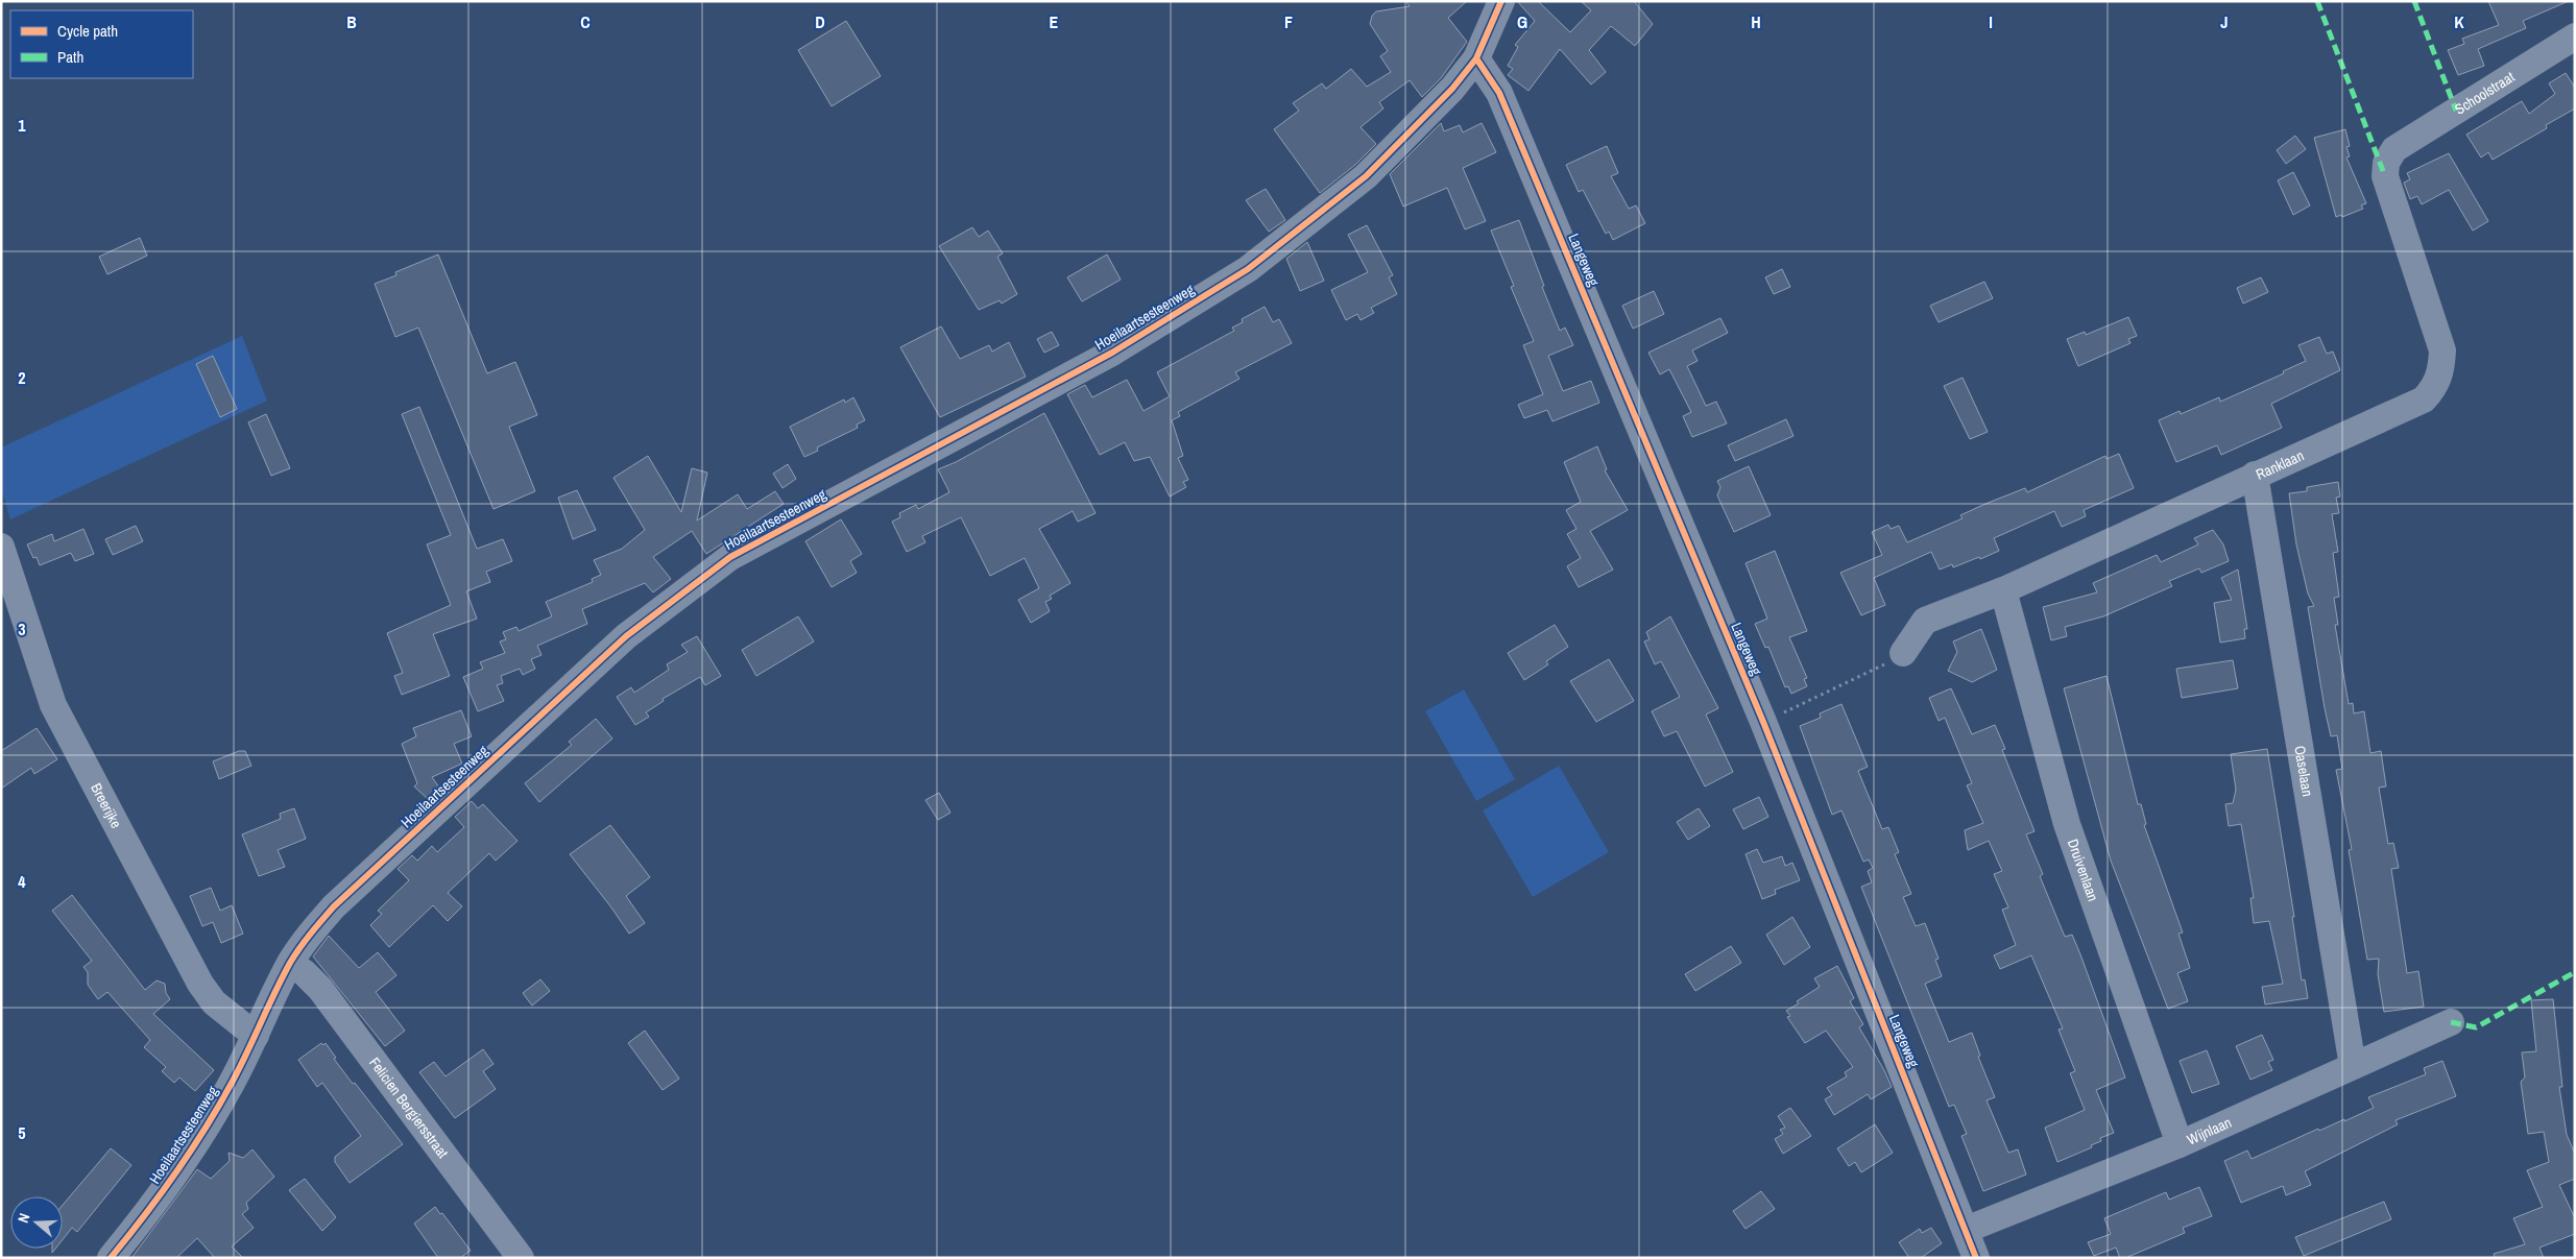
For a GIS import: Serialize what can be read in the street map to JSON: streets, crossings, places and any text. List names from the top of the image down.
{
  "streets": {
    "street": [
      "Schoolstraat",
      "Langeweg",
      "Hoeilaartsesteenweg",
      "Ranklaan",
      "Oaselaan",
      "Breerijke",
      "Druivenlaan",
      "Felicien Bergiersstraat",
      "Wijnlaan"
    ]
  },
  "crossings": [
    ["Schoolstraat", "Ranklaan"],
    ["Langeweg", "Hoeilaartsesteenweg"],
    ["Langeweg", "Wijnlaan"],
    ["Hoeilaartsesteenweg", "Breerijke"],
    ["Hoeilaartsesteenweg", "Felicien Bergiersstraat"],
    ["Ranklaan", "Oaselaan"],
    ["Ranklaan", "Druivenlaan"],
    ["Oaselaan", "Wijnlaan"],
    ["Druivenlaan", "Wijnlaan"]
  ],
  "legend": ["Cycle path", "Path"],
  "north": "left",
  "grid": {
    "columns": [
      "B",
      "C",
      "D",
      "E",
      "F",
      "G",
      "H",
      "I",
      "J",
      "K"
    ],
    "rows": [
      "1",
      "2",
      "3",
      "4",
      "5"
    ]
  }
}
